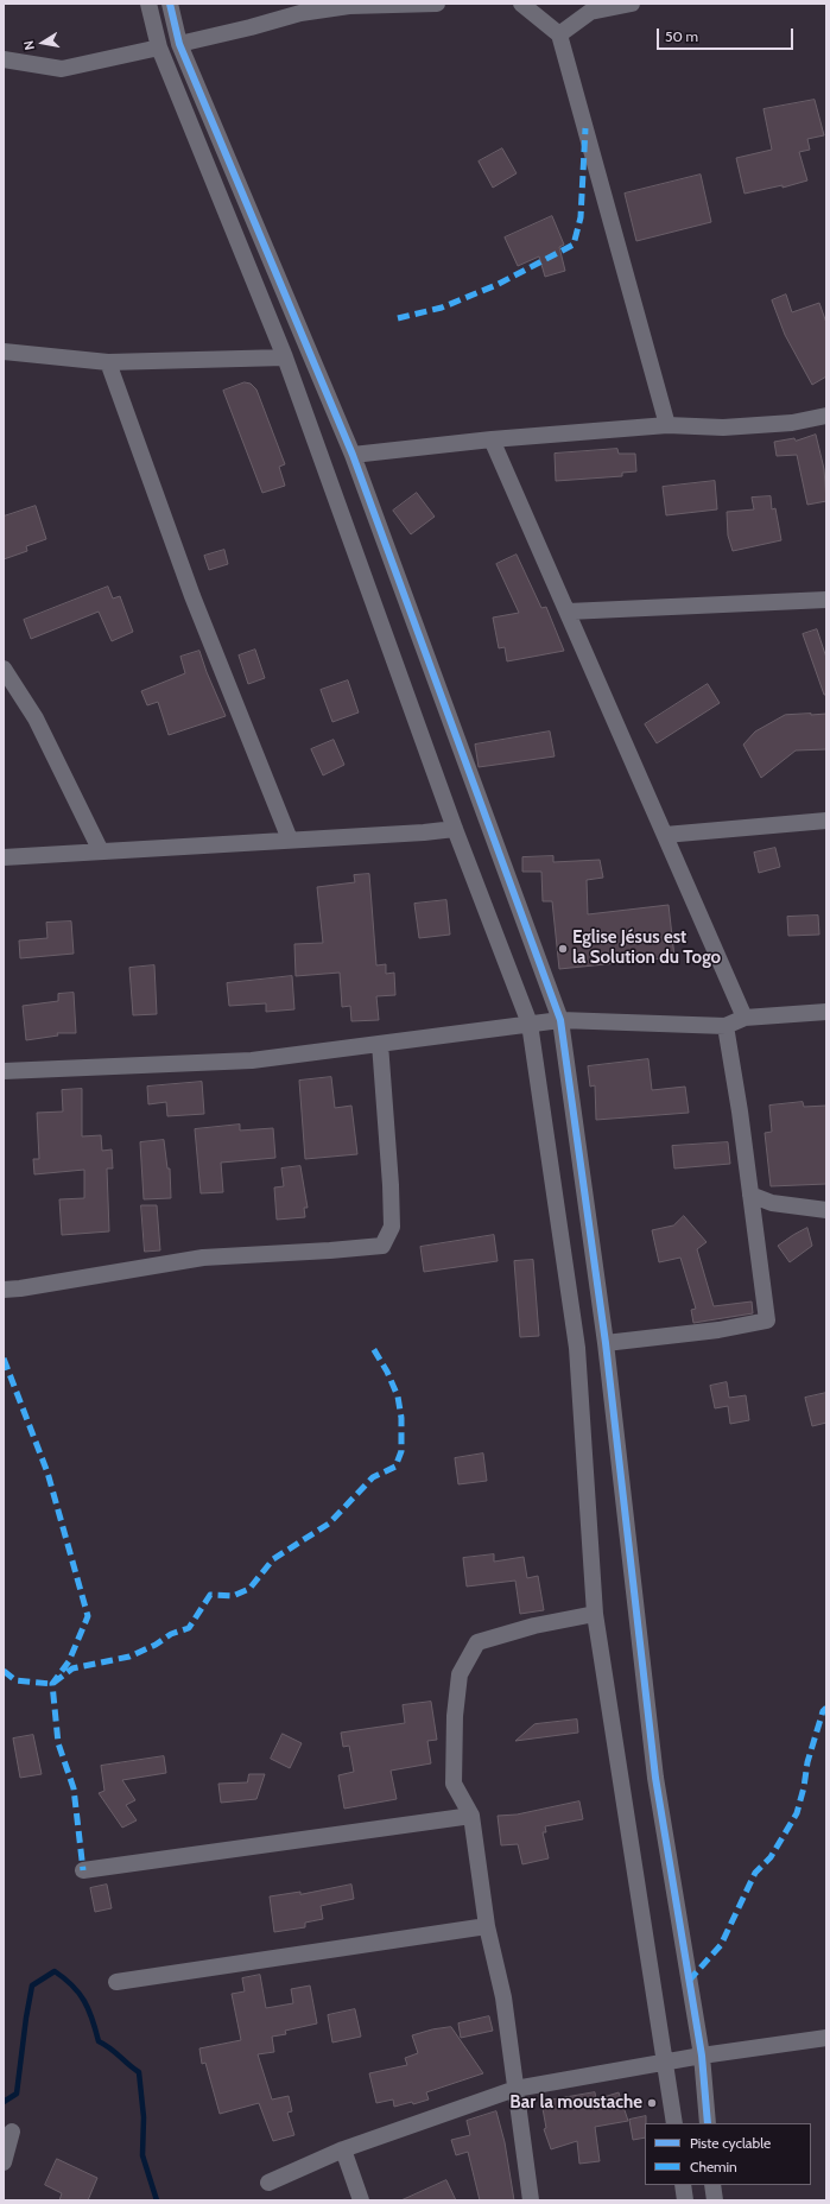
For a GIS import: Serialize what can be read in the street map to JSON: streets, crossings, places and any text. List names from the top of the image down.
{
  "places": ["Eglise Jésus est la Solution du Togo", "Bar la moustache"],
  "legend": ["Piste cyclable", "Chemin"],
  "scale_bar": "50 m",
  "north": "left"
}
